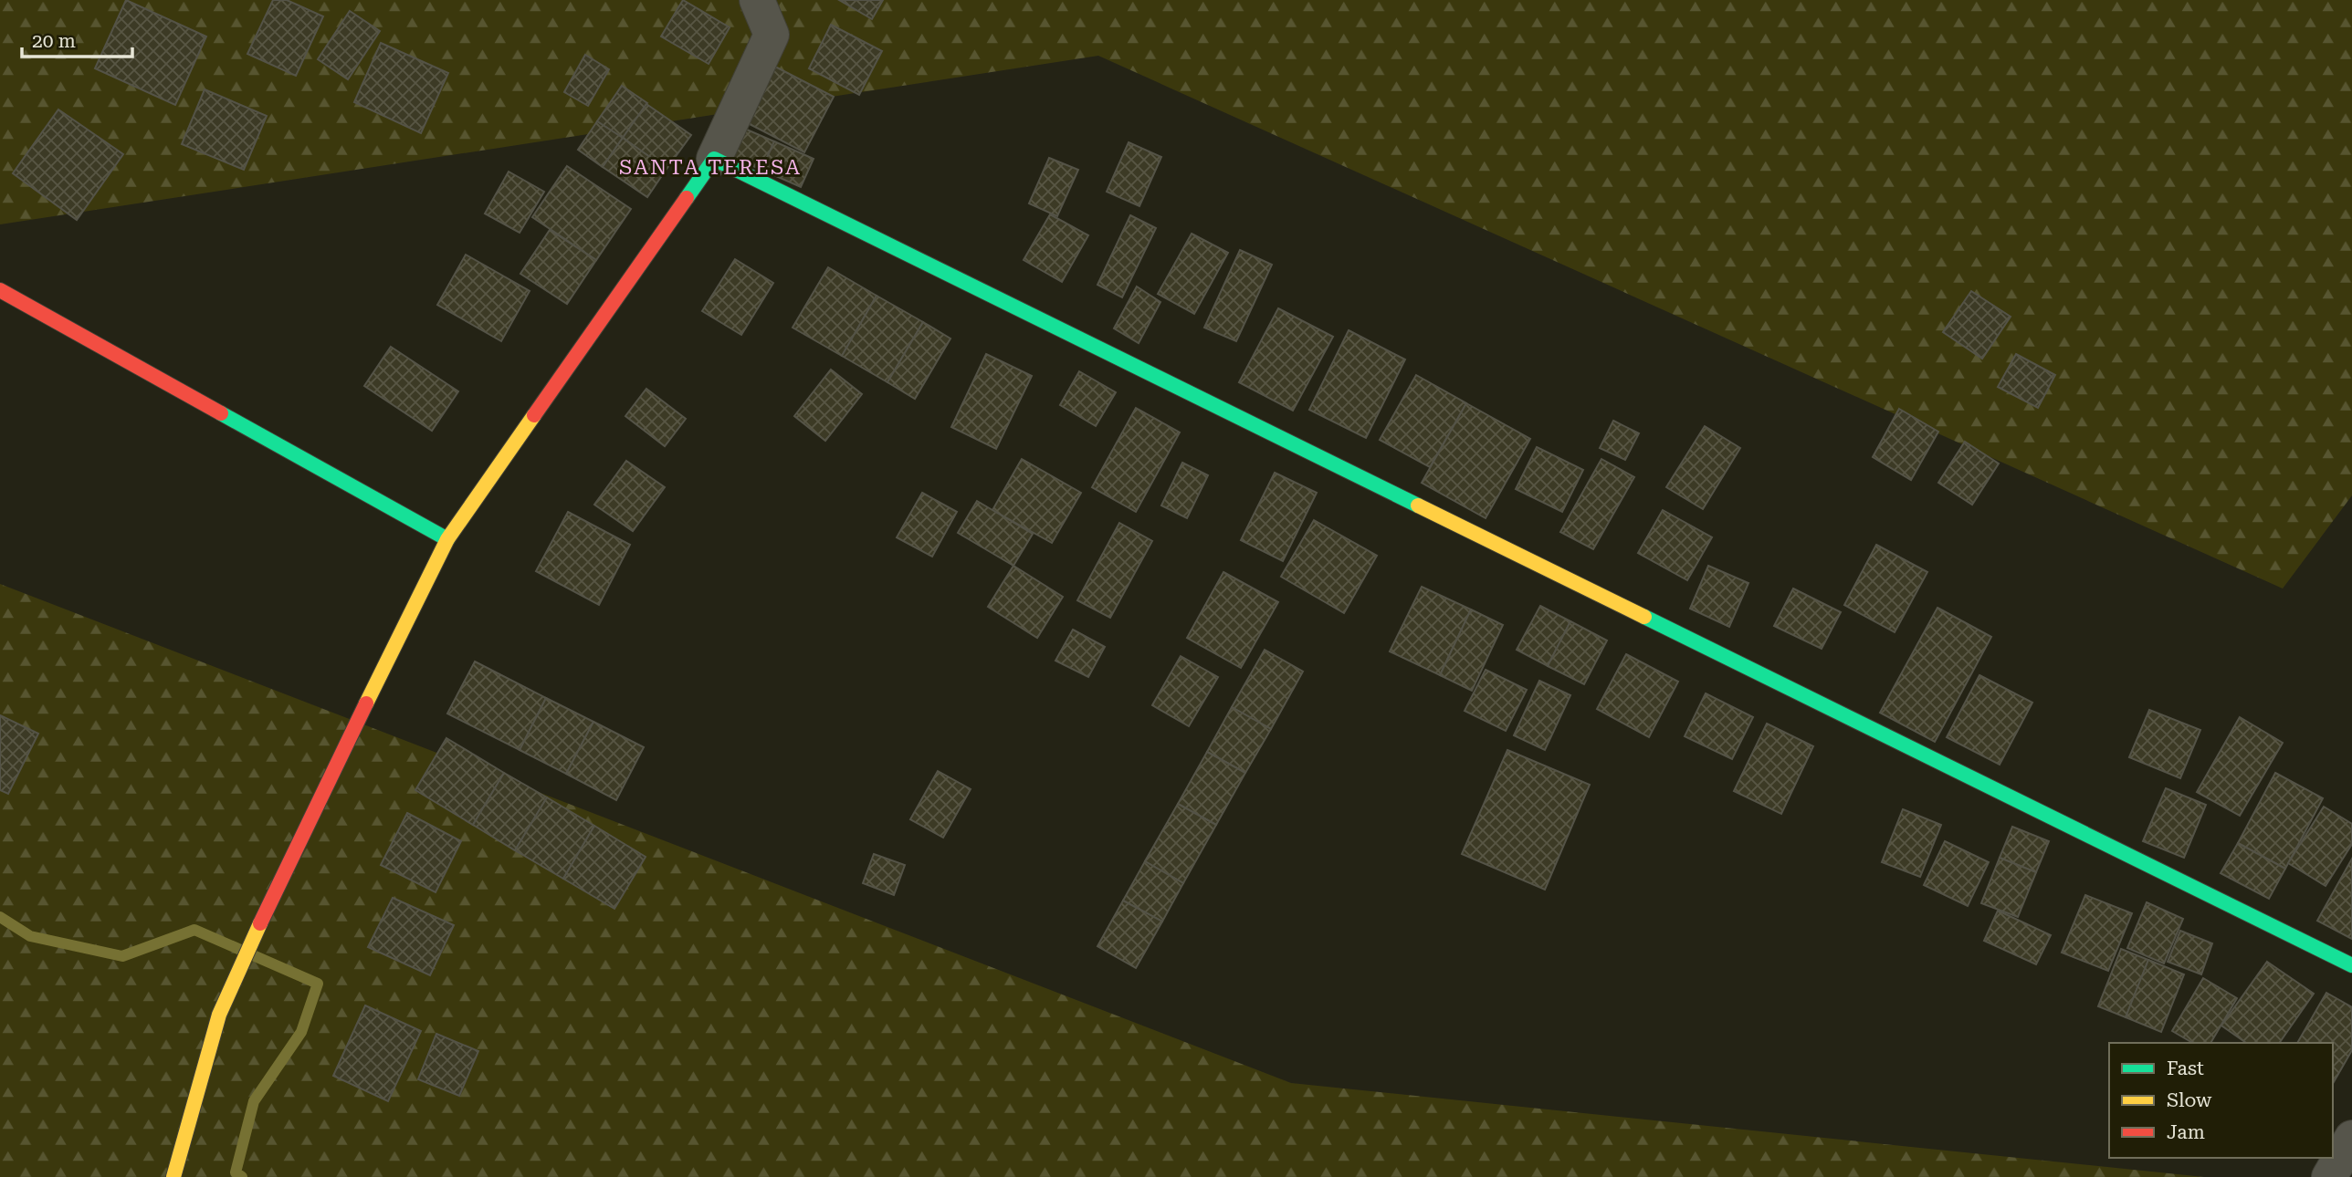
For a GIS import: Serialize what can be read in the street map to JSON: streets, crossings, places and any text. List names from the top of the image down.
{
  "districts": ["SANTA TERESA"],
  "legend": ["Fast", "Slow", "Jam"],
  "scale_bar": "20 m"
}
